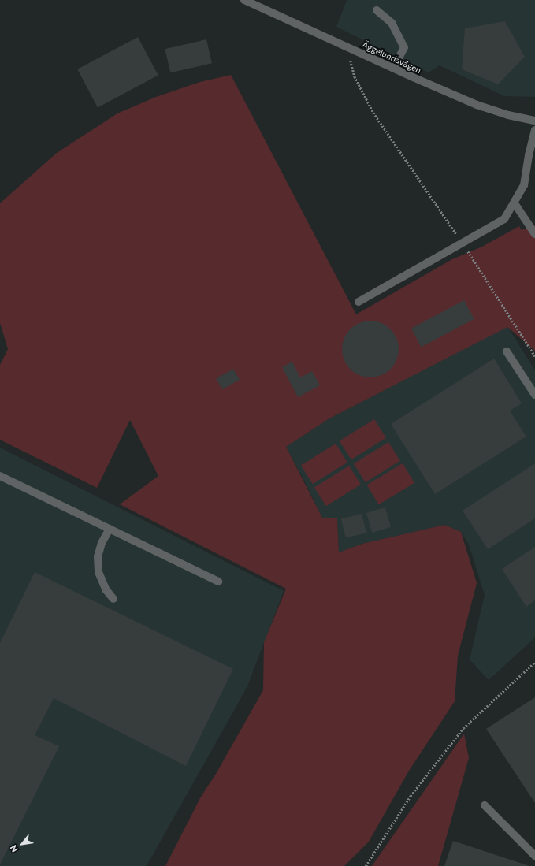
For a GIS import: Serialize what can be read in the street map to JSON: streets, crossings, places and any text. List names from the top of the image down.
{
  "streets": {
    "street": ["Äggelundavägen"]
  },
  "north": "bottom left"
}
